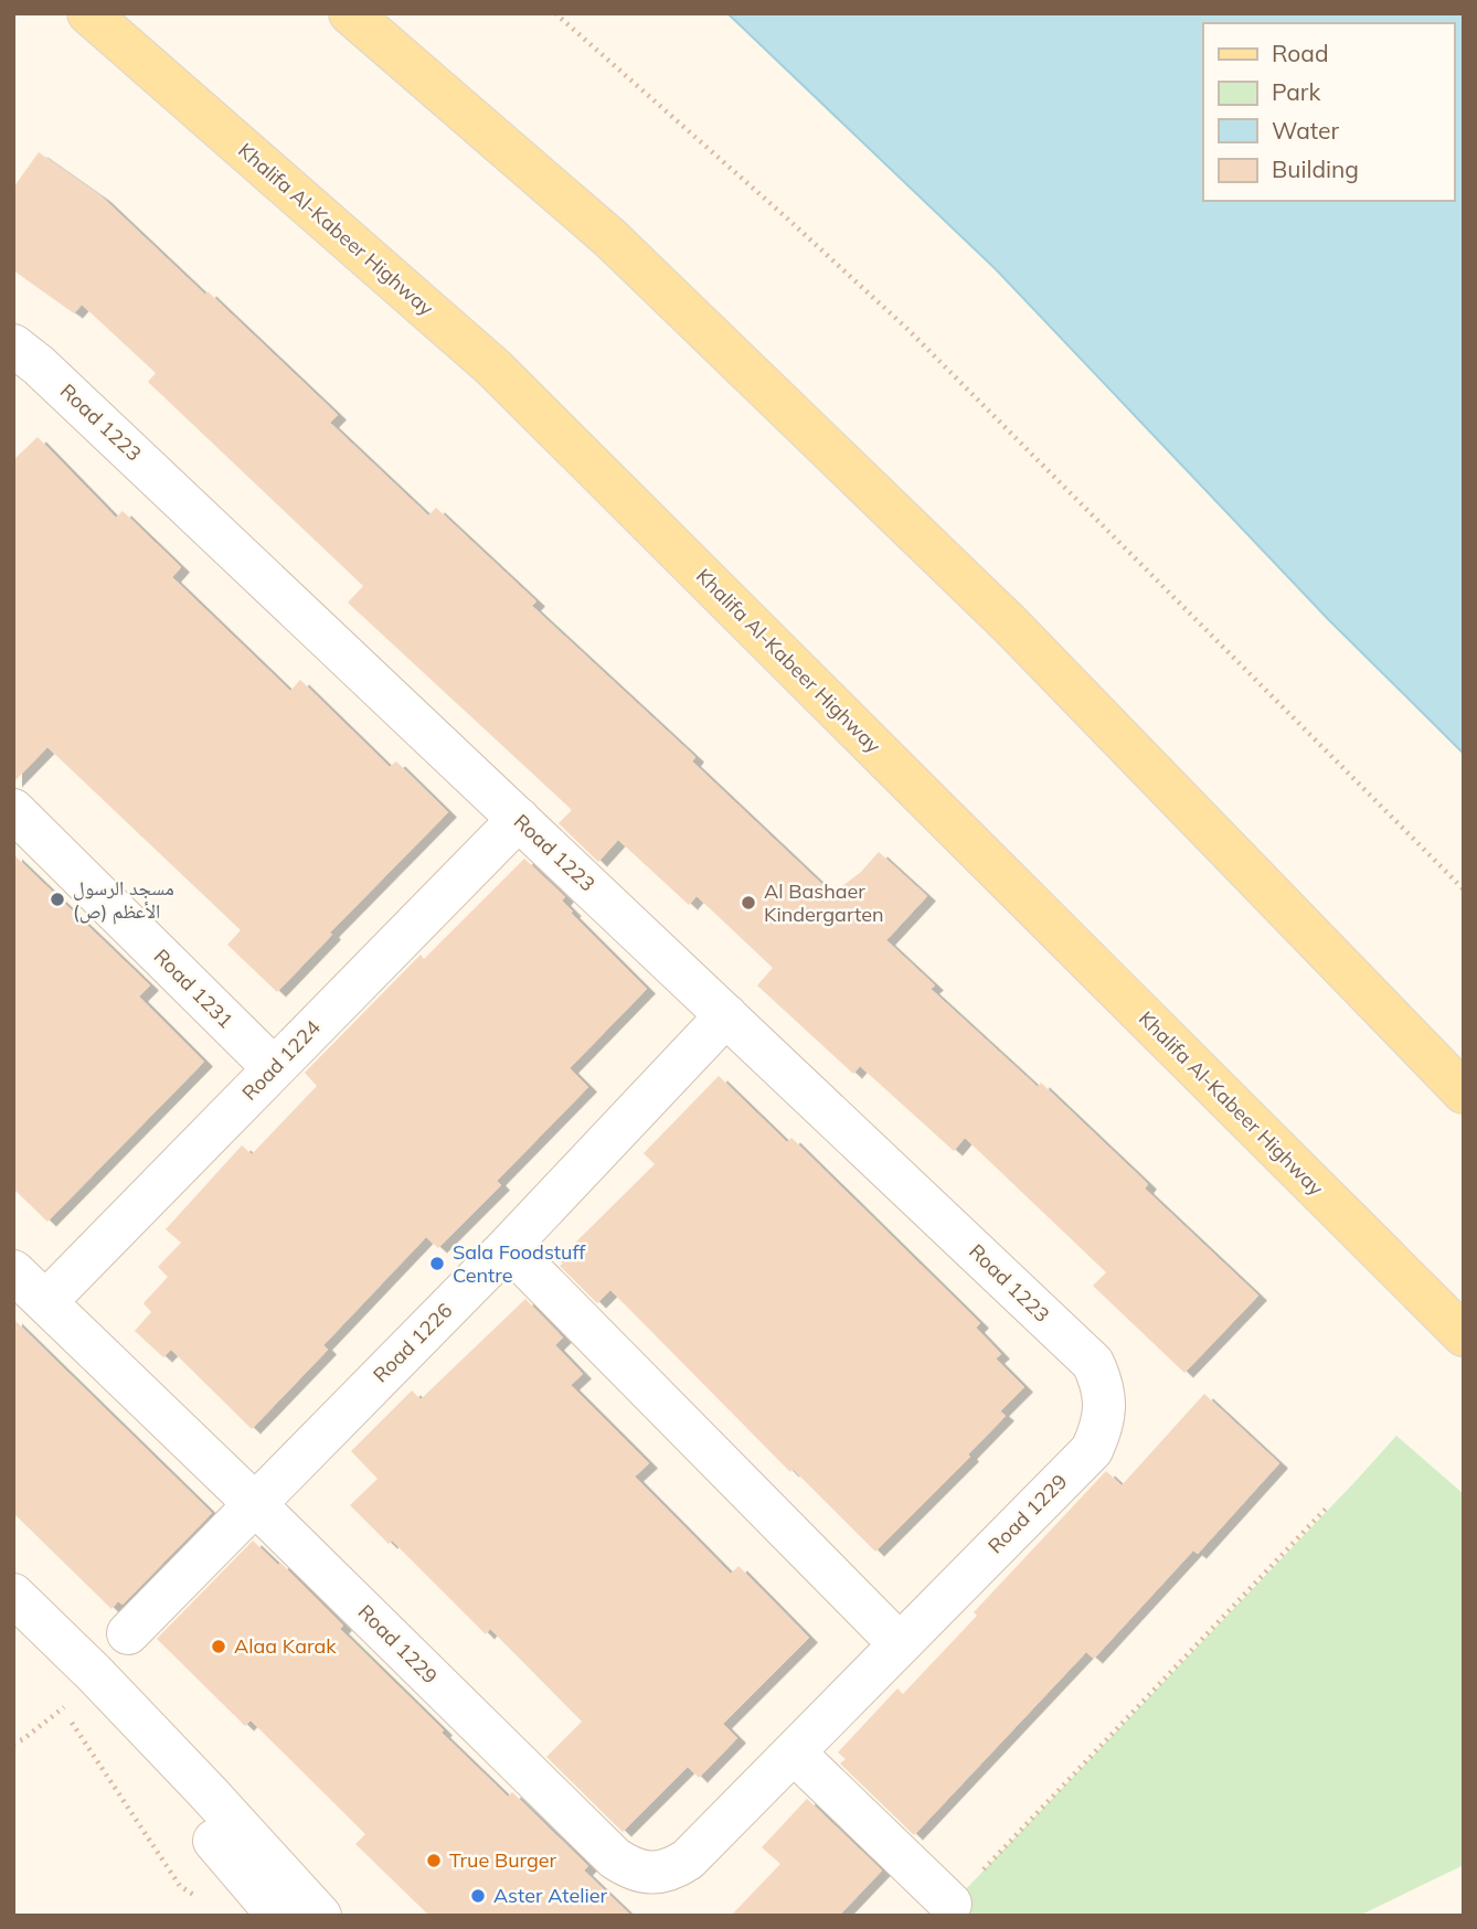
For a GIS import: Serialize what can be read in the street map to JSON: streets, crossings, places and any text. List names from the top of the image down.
{
  "streets": {
    "main road": ["Khalifa Al-Kabeer Highway"],
    "street": [
      "Road 1223",
      "Road 1231",
      "Road 1224",
      "Road 1226",
      "Road 1229"
    ]
  },
  "crossings": [
    ["Road 1223", "Road 1224"],
    ["Road 1223", "Road 1226"],
    ["Road 1223", "Road 1229"],
    ["Road 1231", "Road 1224"],
    ["Road 1224", "Road 1229"],
    ["Road 1226", "Road 1229"]
  ],
  "places": [
    "مسجد الرسول الأعظم (ص)",
    "Al Bashaer Kindergarten",
    "Sala Foodstuff Centre",
    "Alaa Karak",
    "True Burger",
    "Aster Atelier"
  ],
  "legend": [
    "Road",
    "Park",
    "Water",
    "Building"
  ]
}
